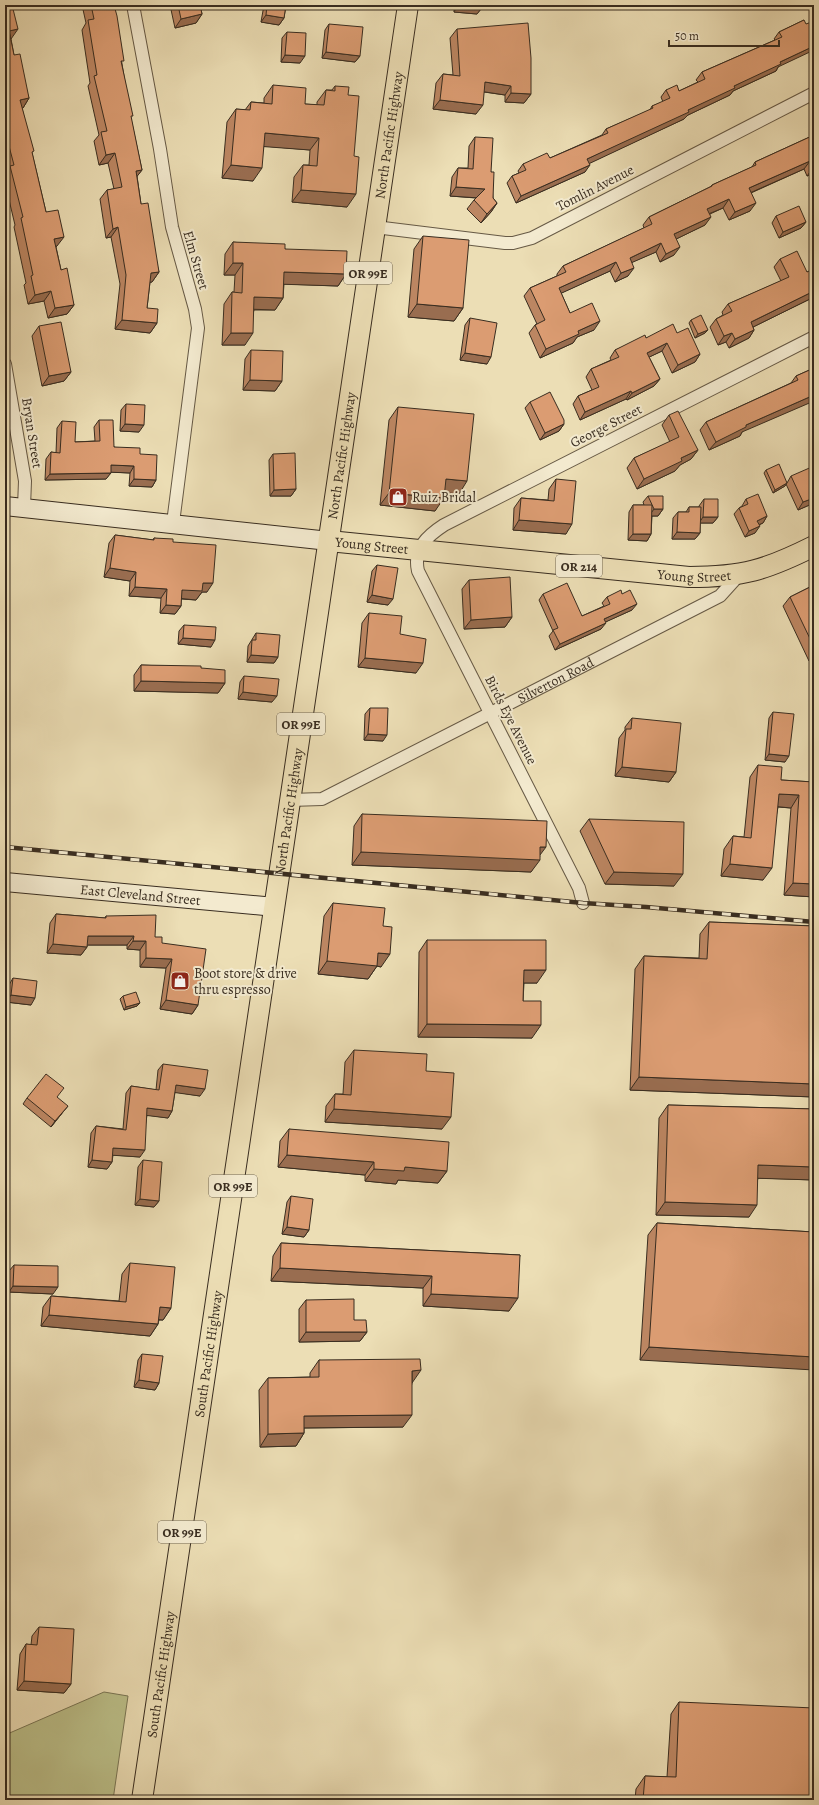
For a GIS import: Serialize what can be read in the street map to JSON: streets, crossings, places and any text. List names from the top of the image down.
{
  "streets": {
    "main road": [
      "North Pacific Highway",
      "OR 99E",
      "Young Street",
      "OR 214",
      "East Cleveland Street",
      "South Pacific Highway"
    ],
    "street": [
      "Tomlin Avenue",
      "Elm Street",
      "George Street",
      "Bryan Street",
      "Silverton Road",
      "Birds Eye Avenue"
    ]
  },
  "crossings": [
    ["North Pacific Highway", "Tomlin Avenue"],
    ["North Pacific Highway", "Young Street"],
    ["North Pacific Highway", "Silverton Road"],
    ["North Pacific Highway", "East Cleveland Street"],
    ["North Pacific Highway", "South Pacific Highway"],
    ["Elm Street", "Young Street"],
    ["George Street", "Young Street"],
    ["George Street", "Birds Eye Avenue"],
    ["Bryan Street", "Young Street"],
    ["Young Street", "OR 214"],
    ["Young Street", "Silverton Road"],
    ["Young Street", "Birds Eye Avenue"],
    ["OR 214", "Silverton Road"],
    ["Silverton Road", "Birds Eye Avenue"],
    ["East Cleveland Street", "South Pacific Highway"]
  ],
  "places": {
    "shop": ["Ruiz Bridal", "Boot store & drive thru espresso"]
  },
  "scale_bar": "50 m"
}
